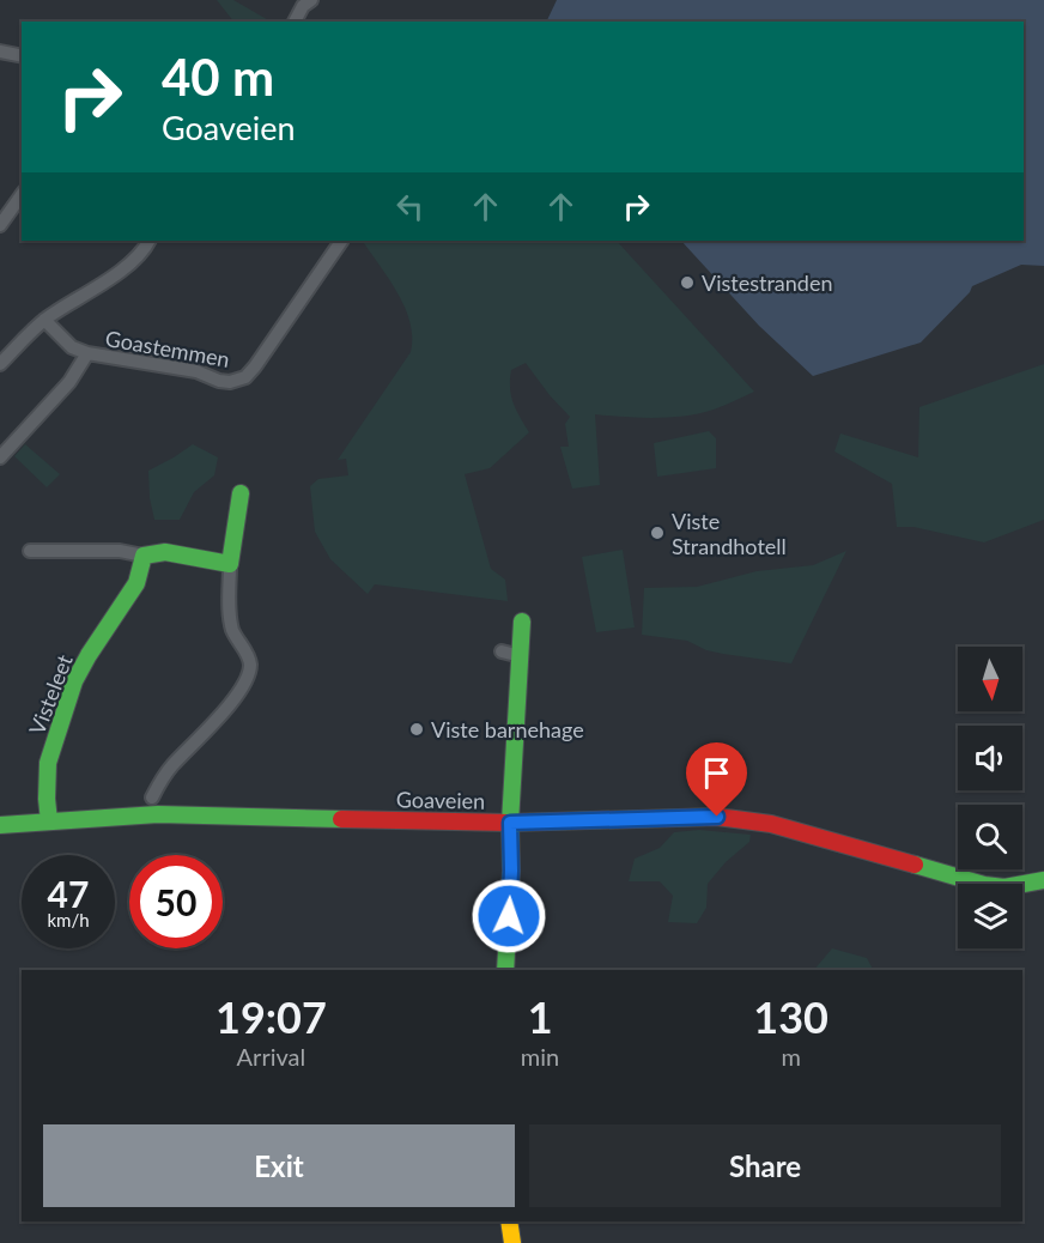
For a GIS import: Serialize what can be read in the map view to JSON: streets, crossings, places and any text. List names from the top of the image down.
{
  "streets": {
    "street": ["Goastemmen", "Visteleet", "Goaveien"]
  },
  "crossings": [
    ["Visteleet", "Goaveien"]
  ],
  "places": ["Vistestranden", "Viste Strandhotell", "Viste barnehage"],
  "north": "bottom",
  "page": {
    "turn": ["40 m", "Goaveien"],
    "speed": "47 km/h",
    "limit": "50",
    "eta": [
      "19:07",
      "Arrival",
      "1",
      "min",
      "130",
      "m"
    ],
    "buttons": ["Exit", "Share"]
  }
}
